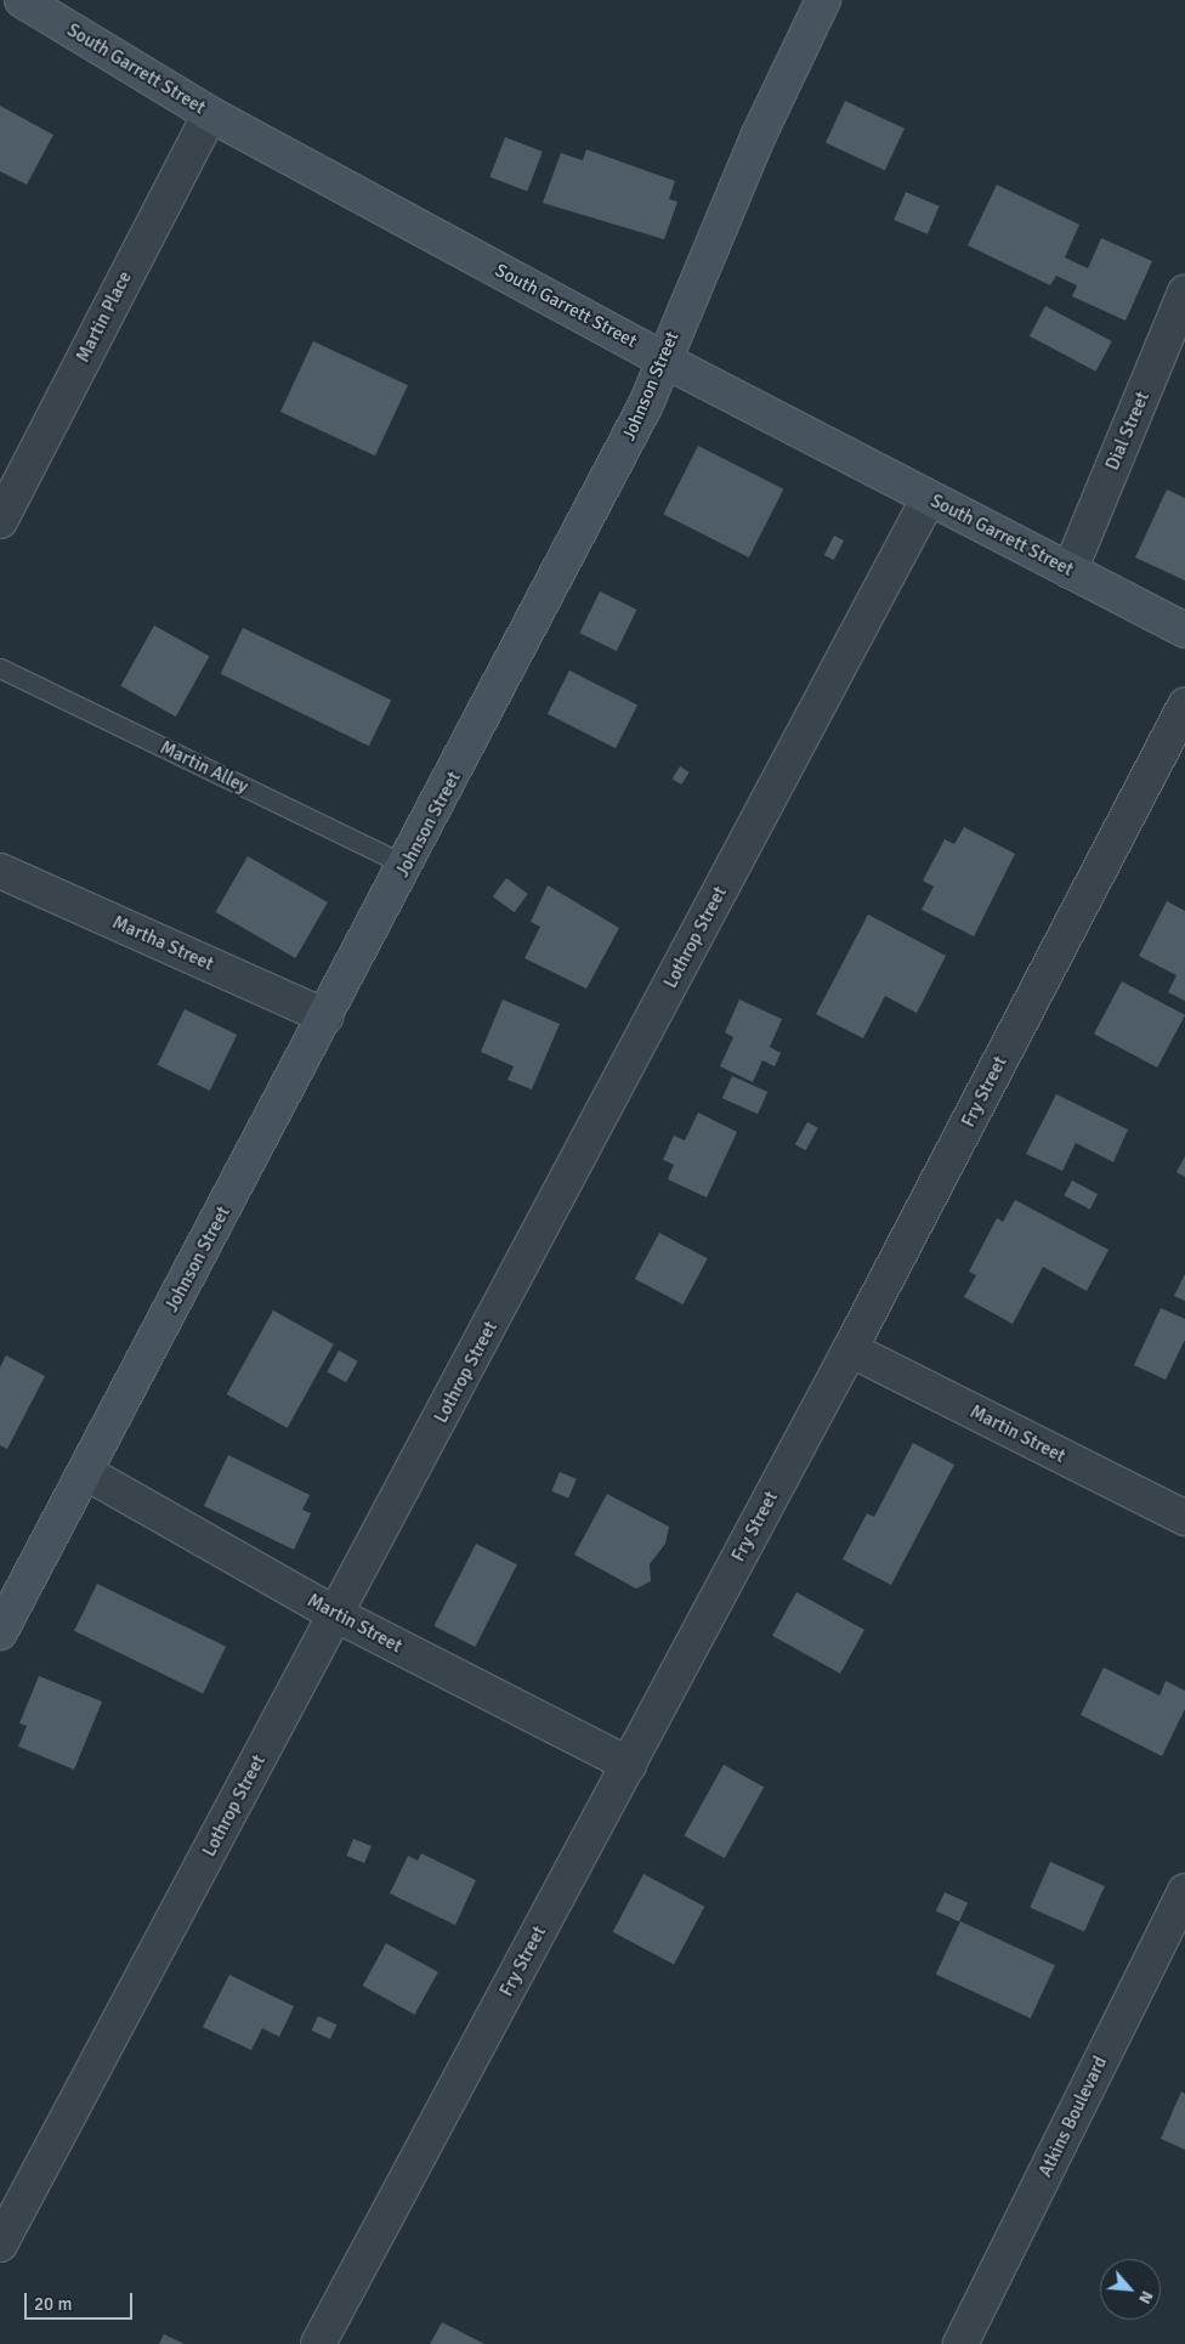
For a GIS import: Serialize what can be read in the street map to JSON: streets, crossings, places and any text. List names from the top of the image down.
{
  "streets": {
    "street": [
      "South Garrett Street",
      "Martin Place",
      "Johnson Street",
      "Dial Street",
      "Lothrop Street",
      "Martha Street",
      "Fry Street",
      "Martin Street",
      "Atkins Boulevard"
    ],
    "lane": ["Martin Alley"]
  },
  "crossings": [
    ["South Garrett Street", "Martin Place"],
    ["South Garrett Street", "Johnson Street"],
    ["South Garrett Street", "Dial Street"],
    ["South Garrett Street", "Lothrop Street"],
    ["Johnson Street", "Martin Alley"],
    ["Johnson Street", "Martha Street"],
    ["Johnson Street", "Martin Street"],
    ["Lothrop Street", "Martin Street"],
    ["Fry Street", "Martin Street"]
  ],
  "scale_bar": "20 m",
  "north": "bottom right"
}
